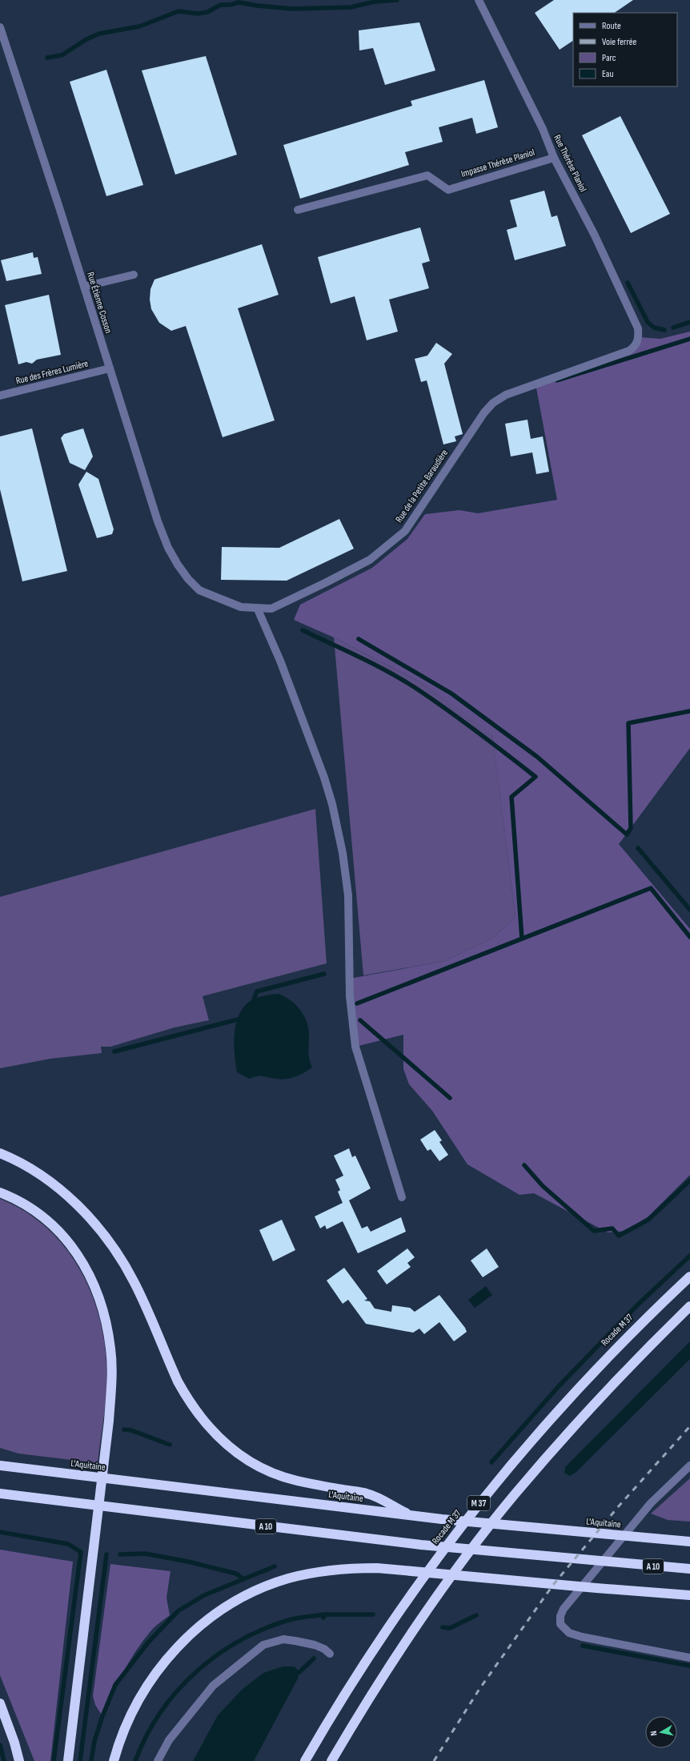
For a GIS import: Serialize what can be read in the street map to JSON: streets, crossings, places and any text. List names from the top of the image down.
{
  "streets": {
    "highway": [
      "Rocade M 37",
      "L'Aquitaine",
      "M 37",
      "A 10"
    ],
    "street": [
      "Impasse Thérèse Planiol",
      "Rue Thérèse Planiol",
      "Rue Étienne Cosson",
      "Rue des Frères Lumière",
      "Rue de la Petite Baraudière"
    ]
  },
  "crossings": [
    ["Impasse Thérèse Planiol", "Rue Thérèse Planiol"],
    ["Rue Thérèse Planiol", "Rue de la Petite Baraudière"],
    ["Rue Étienne Cosson", "Rue des Frères Lumière"],
    ["Rue Étienne Cosson", "Rue de la Petite Baraudière"]
  ],
  "legend": [
    "Route",
    "Voie ferrée",
    "Parc",
    "Eau"
  ],
  "north": "left"
}
